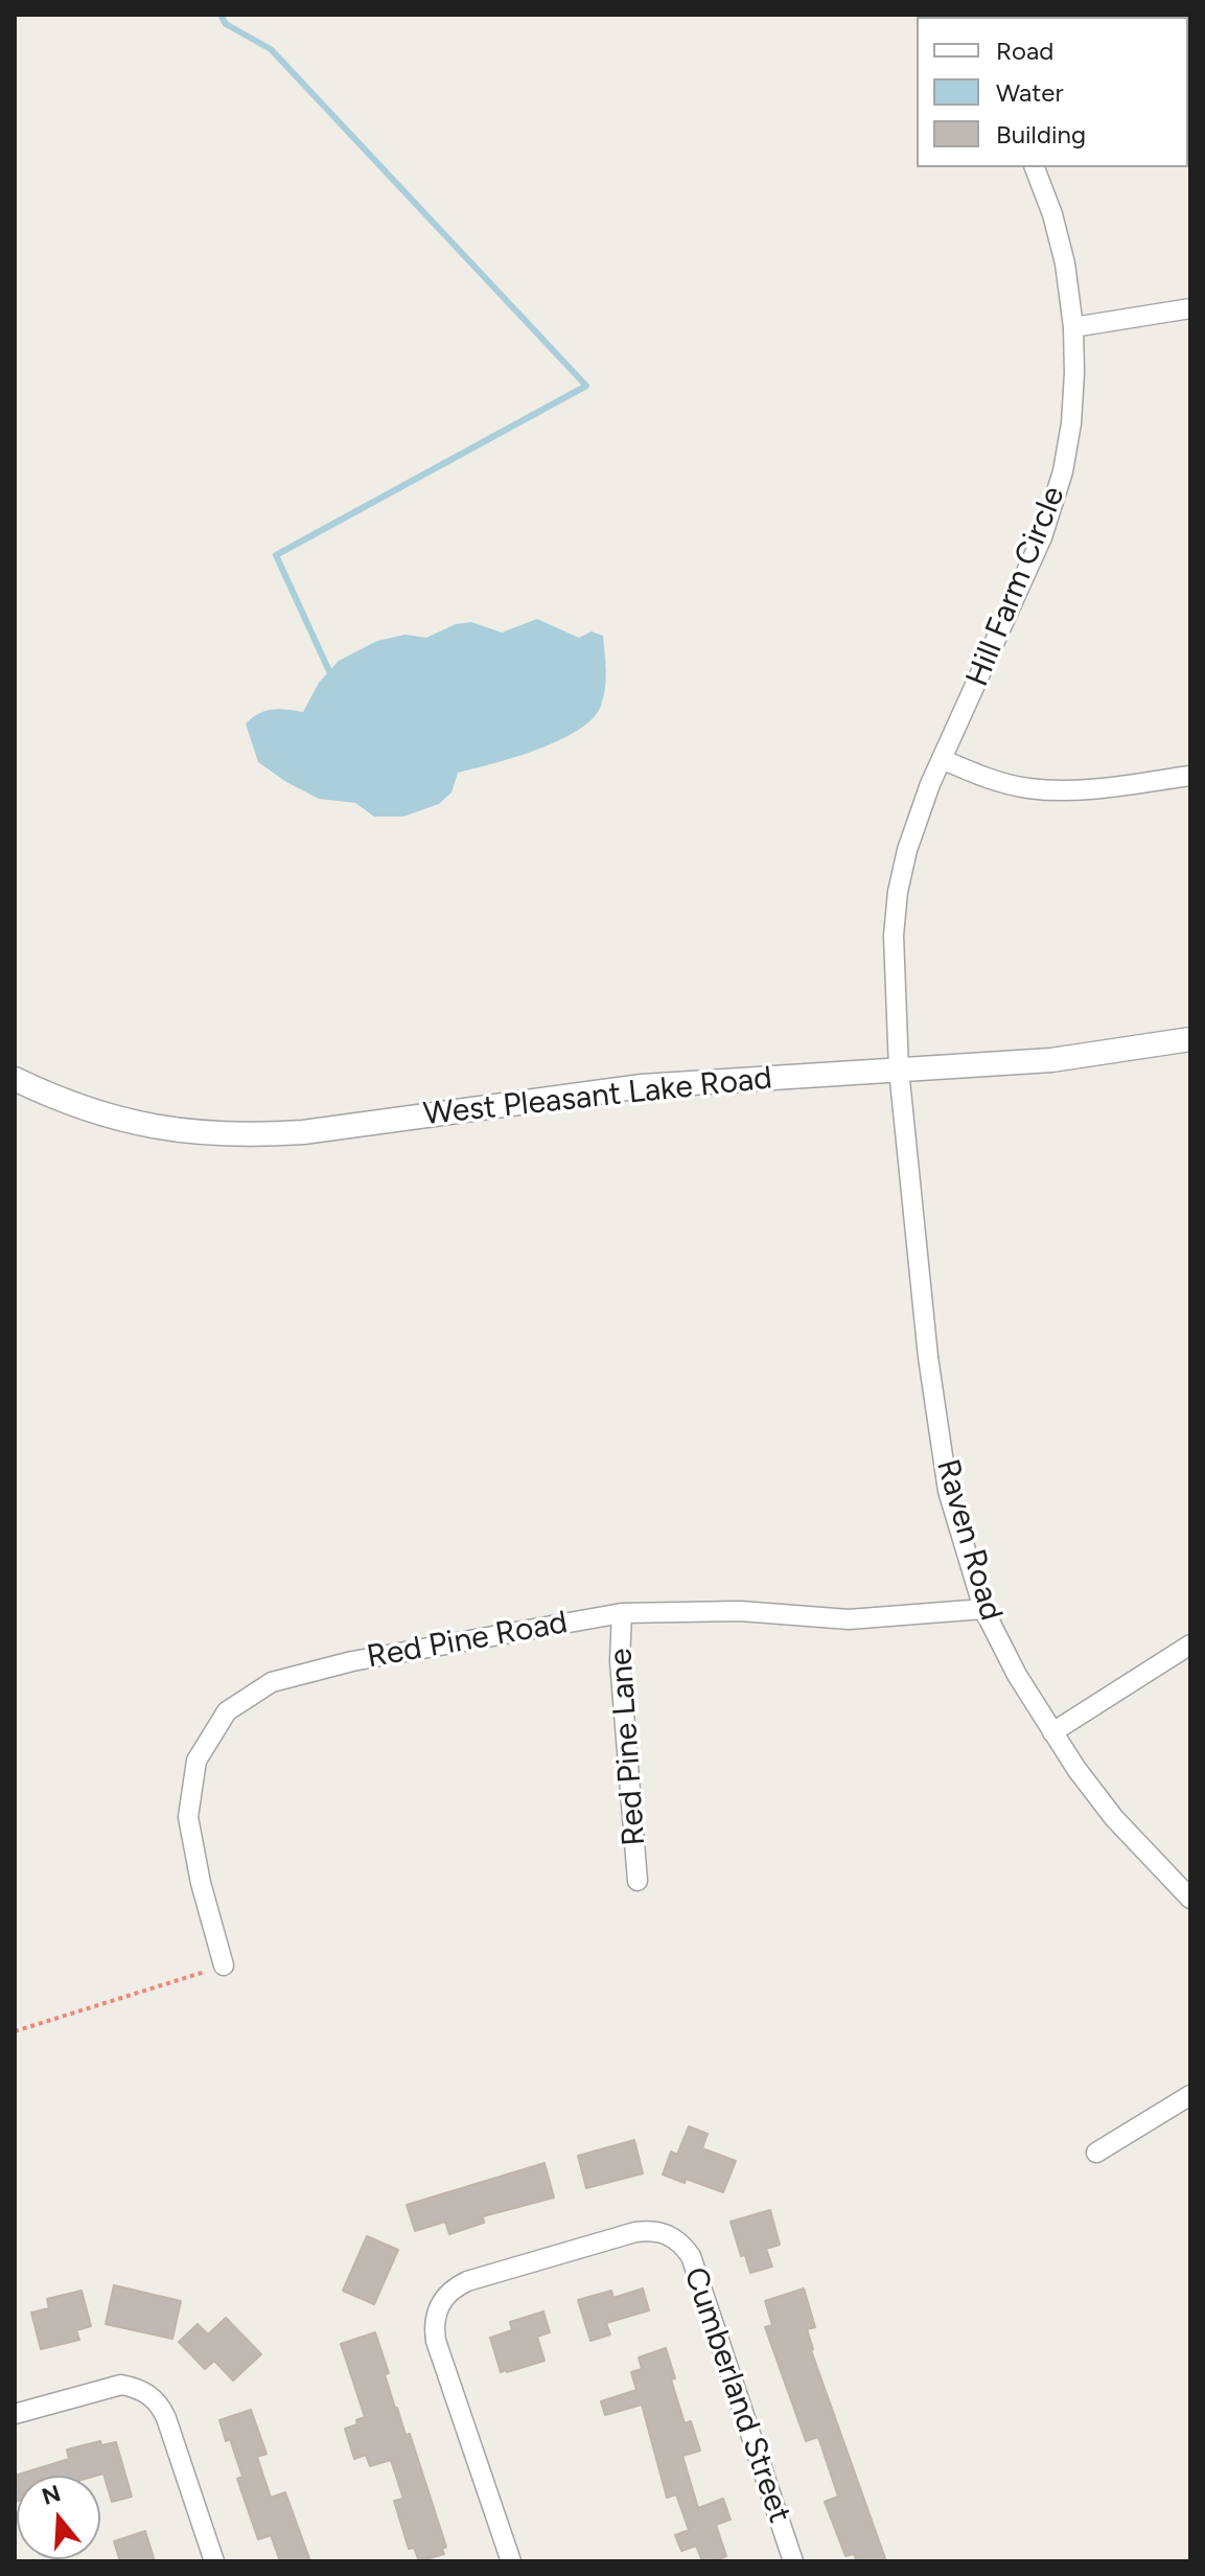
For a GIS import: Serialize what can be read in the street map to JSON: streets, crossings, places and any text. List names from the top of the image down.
{
  "streets": {
    "street": [
      "Hill Farm Circle",
      "West Pleasant Lake Road",
      "Raven Road",
      "Red Pine Road",
      "Red Pine Lane",
      "Cumberland Street"
    ]
  },
  "crossings": [
    ["Hill Farm Circle", "West Pleasant Lake Road"],
    ["Hill Farm Circle", "Raven Road"],
    ["West Pleasant Lake Road", "Raven Road"],
    ["Raven Road", "Red Pine Road"],
    ["Red Pine Road", "Red Pine Lane"]
  ],
  "legend": ["Road", "Water", "Building"],
  "north": "top"
}
